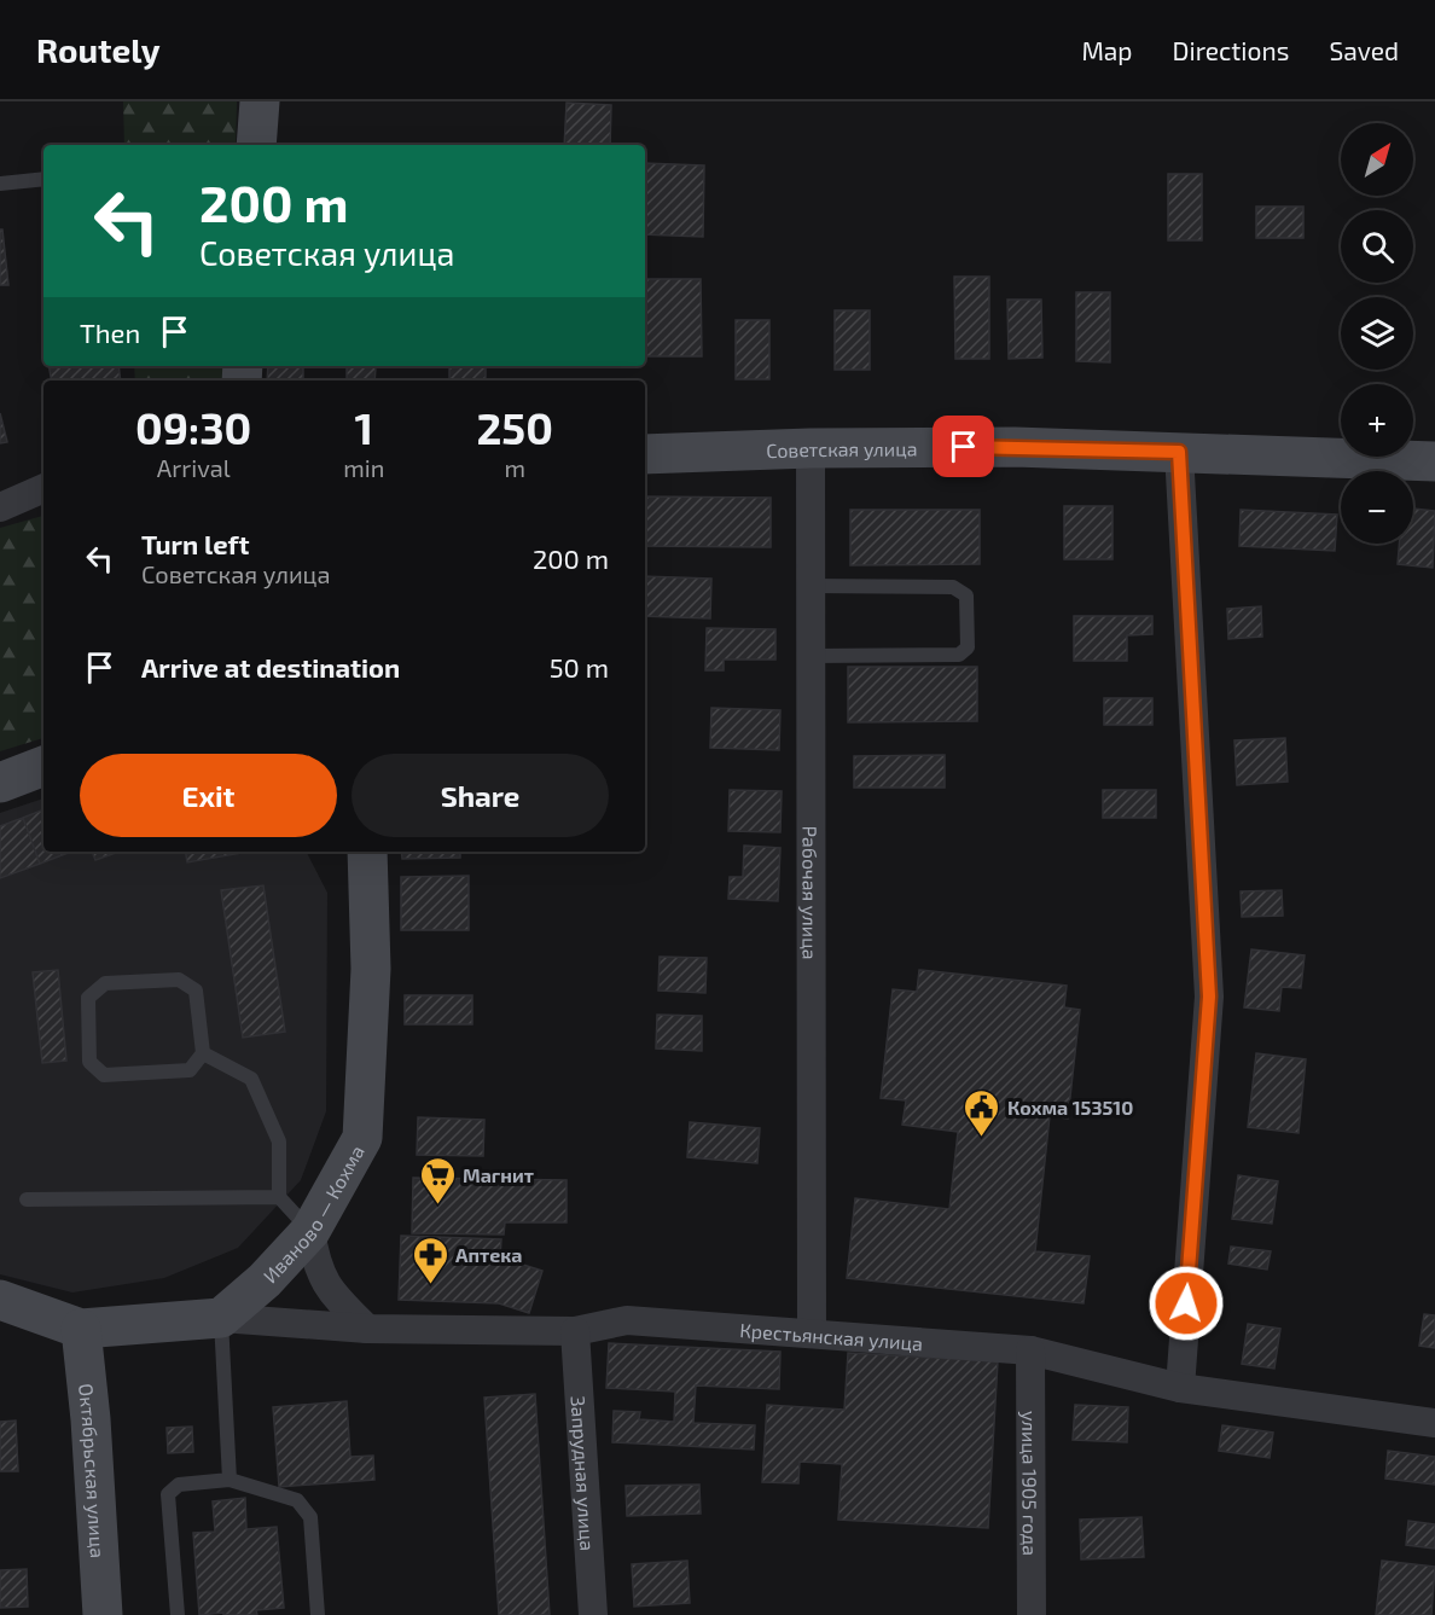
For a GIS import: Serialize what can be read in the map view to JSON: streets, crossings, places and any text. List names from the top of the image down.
{
  "streets": {
    "main road": ["Советская улица", "Иваново — Кохма", "Октябрьская улица"],
    "street": [
      "Рабочая улица",
      "Крестьянская улица",
      "Запрудная улица",
      "улица 1905 года"
    ]
  },
  "crossings": [
    ["Советская улица", "Рабочая улица"],
    ["Рабочая улица", "Крестьянская улица"],
    ["Иваново — Кохма", "Крестьянская улица"],
    ["Крестьянская улица", "Запрудная улица"],
    ["Крестьянская улица", "улица 1905 года"]
  ],
  "places": {
    "public building": ["Кохма 153510"],
    "supermarket": ["Магнит"],
    "pharmacy": ["Аптека"]
  },
  "north": "top right",
  "page": {
    "header": "Routely",
    "nav": ["Map", "Directions", "Saved"],
    "map_buttons": ["+", "−"],
    "turn": ["200 m", "Советская улица"],
    "then": "Then",
    "eta": [
      "09:30",
      "Arrival",
      "1",
      "min",
      "250",
      "m"
    ],
    "list": [
      {
        "name": "Turn left",
        "note": "Советская улица",
        "value": "200 m"
      },
      {
        "name": "Arrive at destination",
        "value": "50 m"
      }
    ],
    "buttons": ["Exit", "Share"]
  }
}
